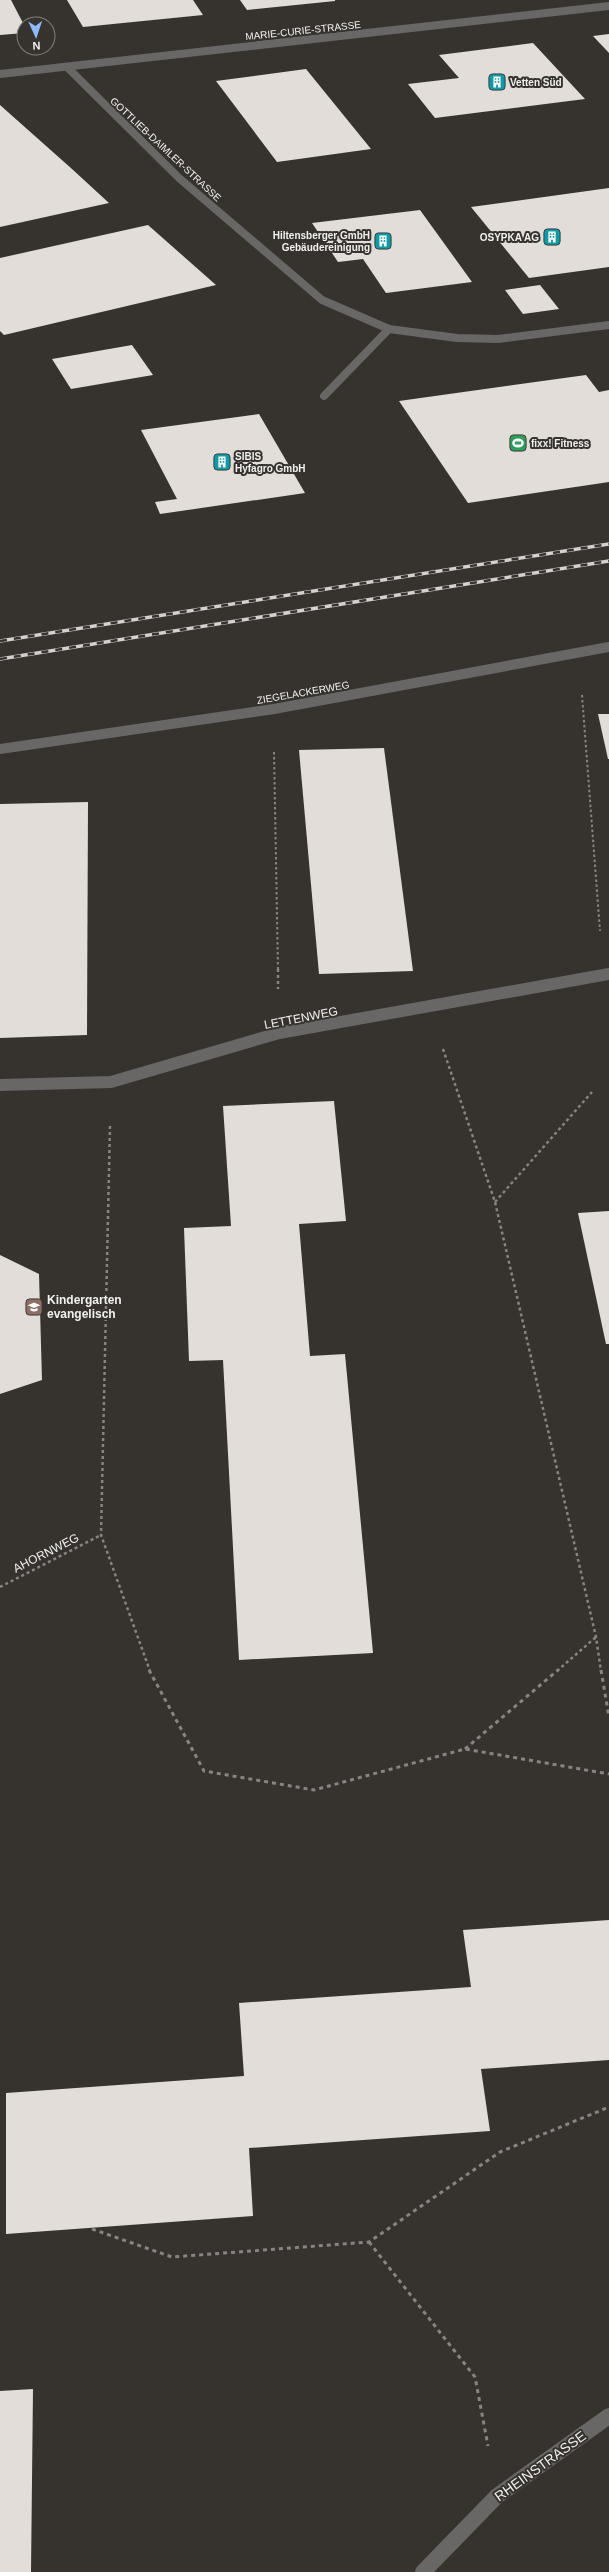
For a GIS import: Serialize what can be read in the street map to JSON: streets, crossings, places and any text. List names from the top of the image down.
{
  "streets": {
    "street": [
      "MARIE-CURIE-STRASSE",
      "GOTTLIEB-DAIMLER-STRASSE",
      "ZIEGELACKERWEG",
      "LETTENWEG",
      "RHEINSTRASSE"
    ],
    "path": ["AHORNWEG"]
  },
  "crossings": [
    ["MARIE-CURIE-STRASSE", "GOTTLIEB-DAIMLER-STRASSE"]
  ],
  "places": {
    "building": [
      "Vetten Süd",
      "OSYPKA AG",
      "Hiltensberger GmbH Gebäudereinigung",
      "SIBIS Hyfagro GmbH"
    ],
    "sports": ["fixx! Fitness"],
    "school or university": ["Kindergarten evangelisch"]
  },
  "north": "bottom"
}
